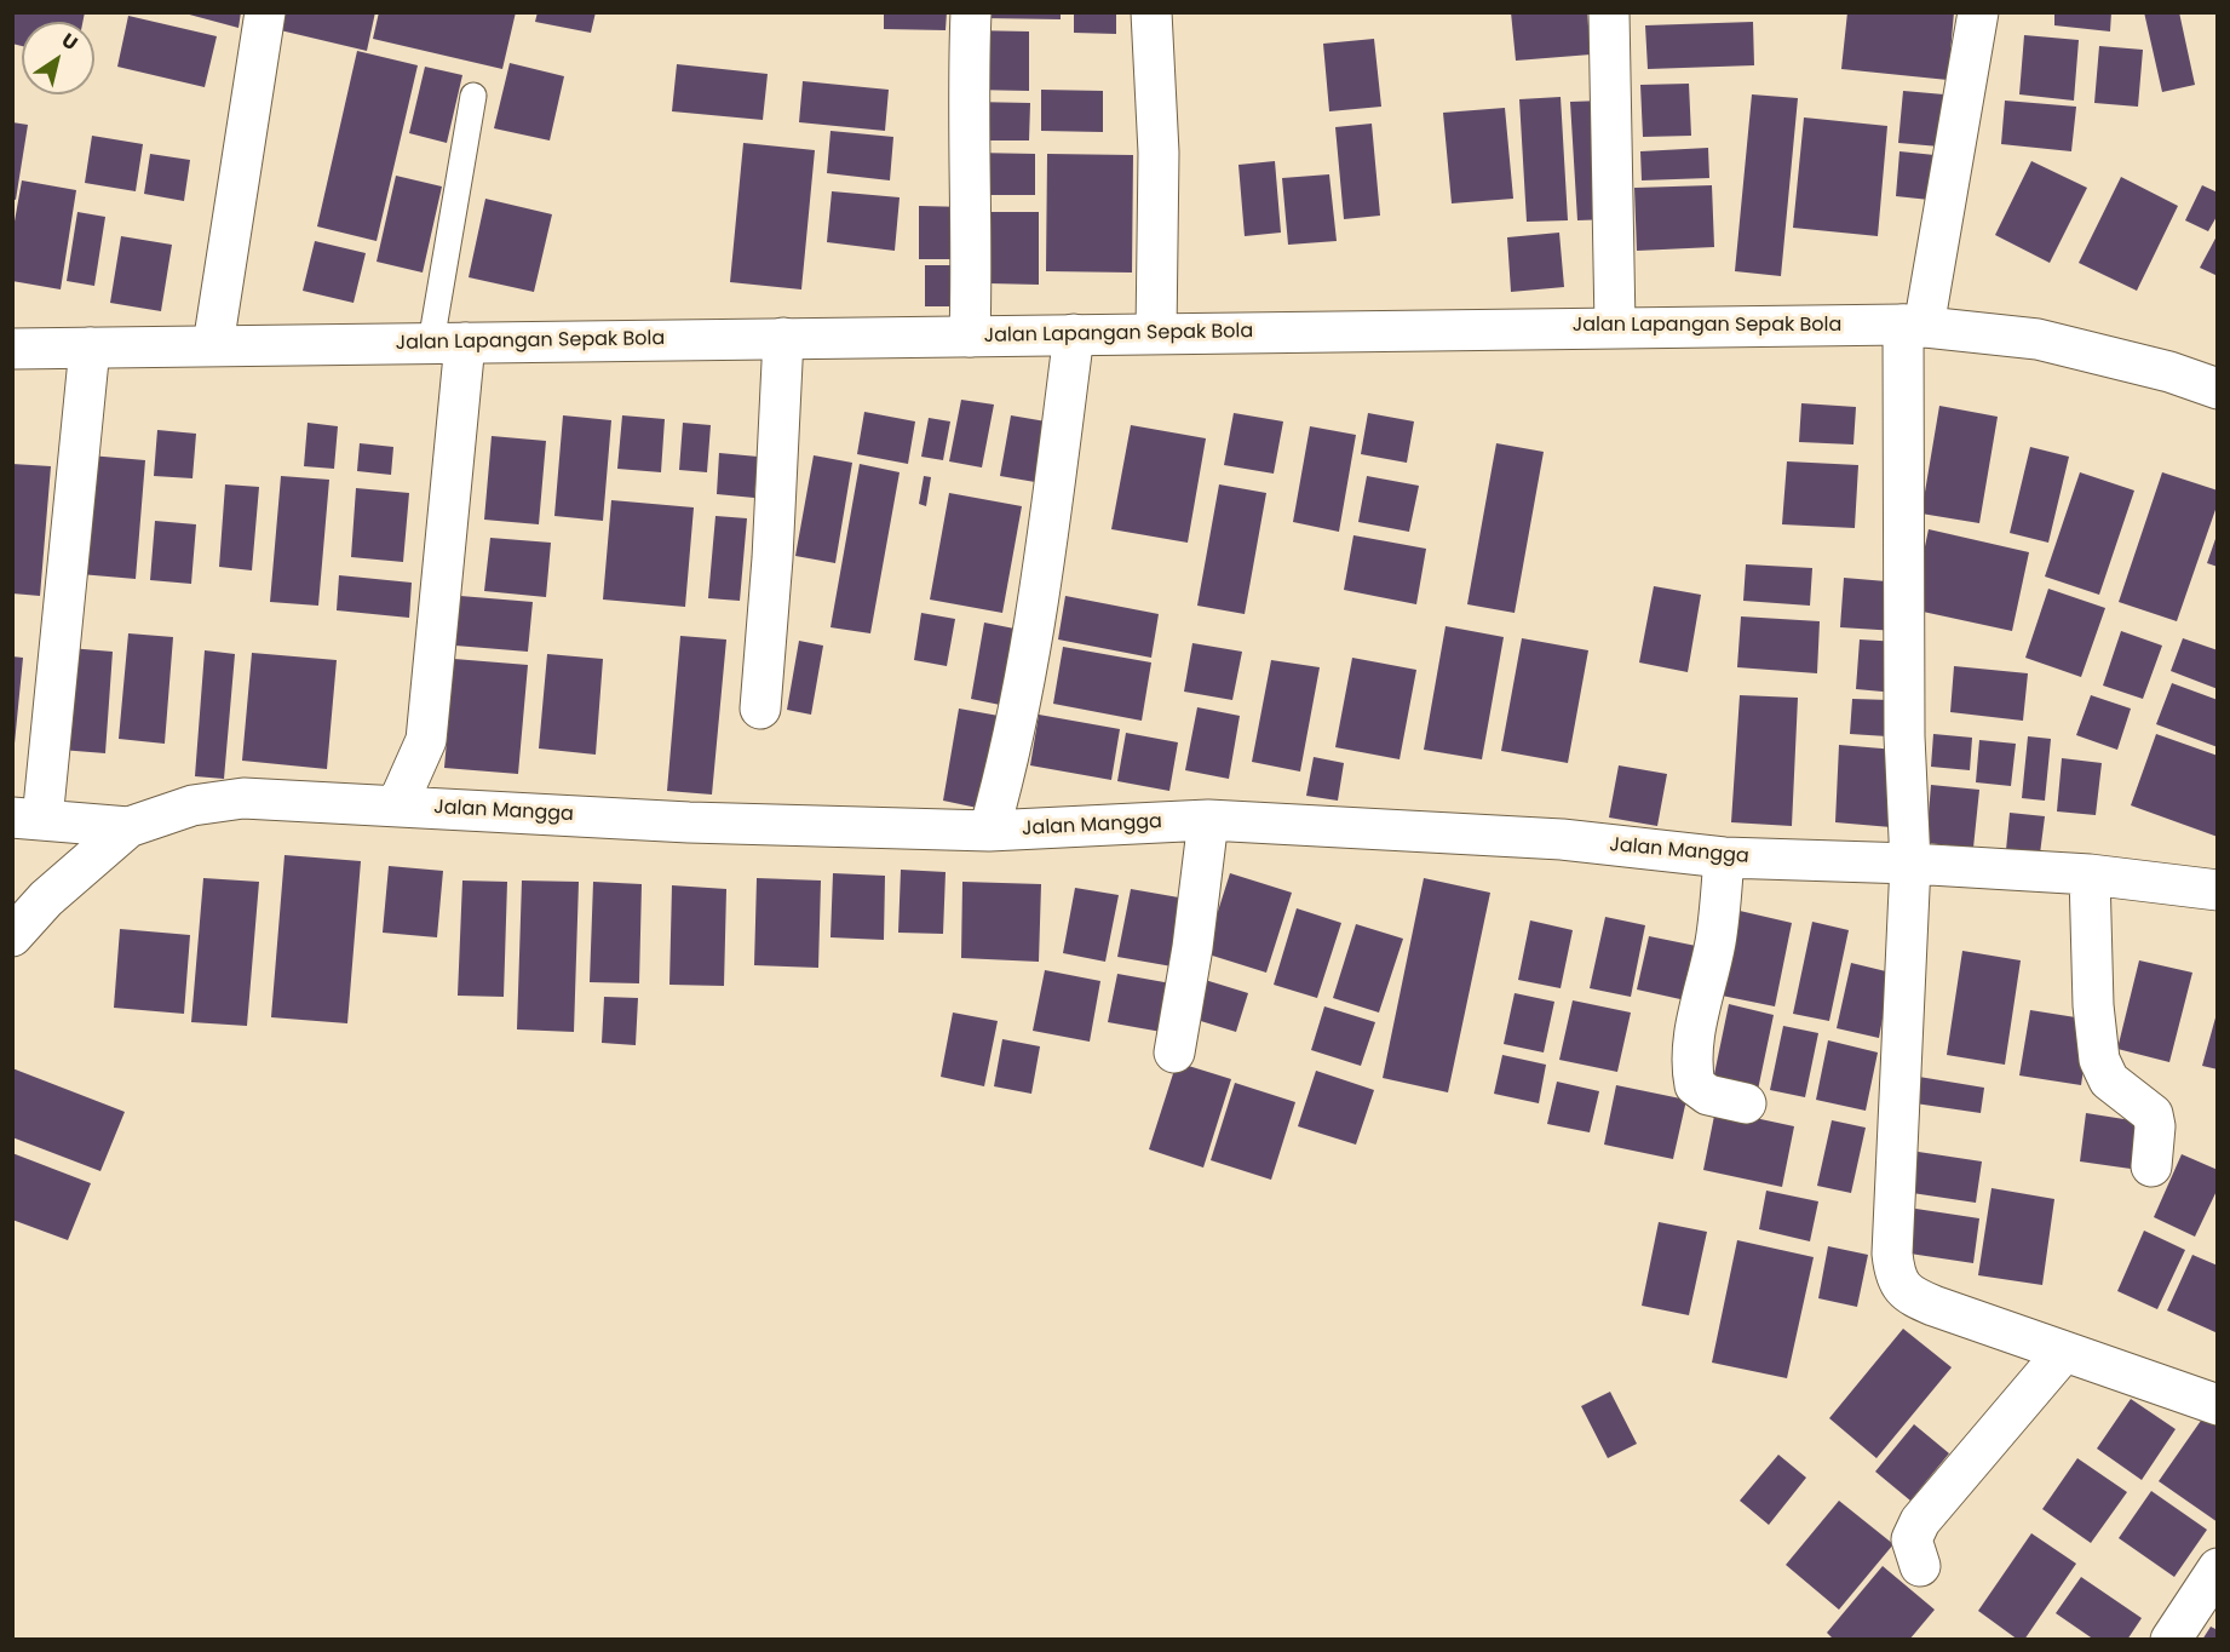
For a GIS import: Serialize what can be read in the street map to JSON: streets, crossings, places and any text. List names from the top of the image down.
{
  "streets": {
    "street": ["Jalan Lapangan Sepak Bola", "Jalan Mangga"]
  },
  "north": "top right"
}
